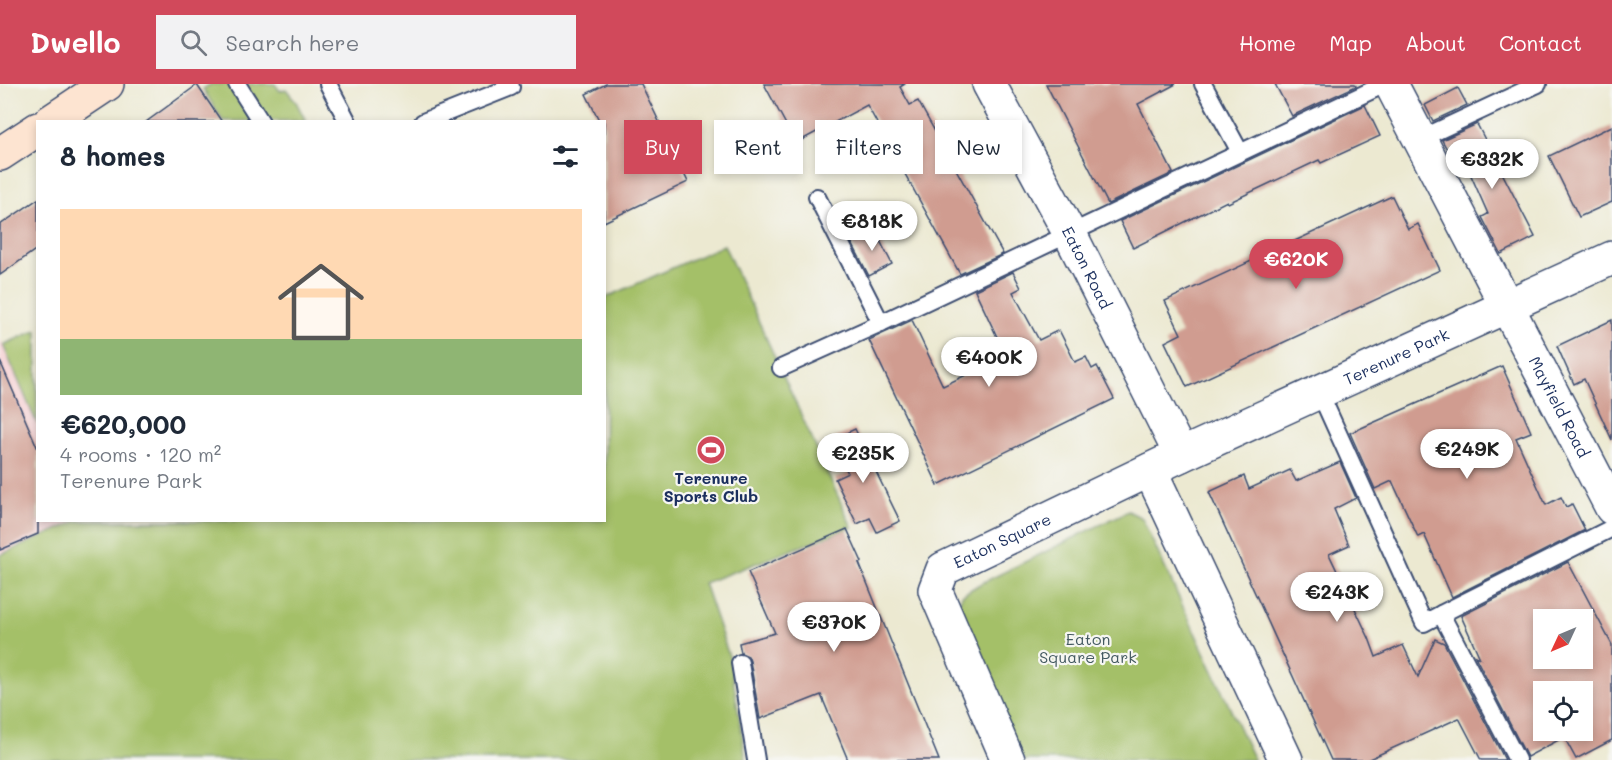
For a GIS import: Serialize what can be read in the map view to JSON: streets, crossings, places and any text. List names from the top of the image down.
{
  "streets": {
    "street": [
      "Eaton Road",
      "Terenure Park",
      "Mayfield Road",
      "Eaton Square"
    ]
  },
  "crossings": [
    ["Eaton Road", "Terenure Park"],
    ["Eaton Road", "Eaton Square"],
    ["Terenure Park", "Mayfield Road"],
    ["Terenure Park", "Eaton Square"]
  ],
  "parks": ["Eaton Square Park"],
  "places": {
    "sports": ["Terenure Sports Club"]
  },
  "north": "bottom left",
  "page": {
    "header": "Dwello",
    "search": "Search here",
    "nav": [
      "Home",
      "Map",
      "About",
      "Contact"
    ],
    "chip": [
      "Buy",
      "Rent",
      "Filters",
      "New"
    ],
    "heading": "8 homes",
    "price": [
      "€332K",
      "€818K",
      "€620K",
      "€400K",
      "€249K",
      "€235K",
      "€243K",
      "€370K"
    ],
    "list": [
      {
        "name": "€620,000",
        "note": "4 rooms · 120 m² · Terenure Park"
      }
    ]
  }
}
